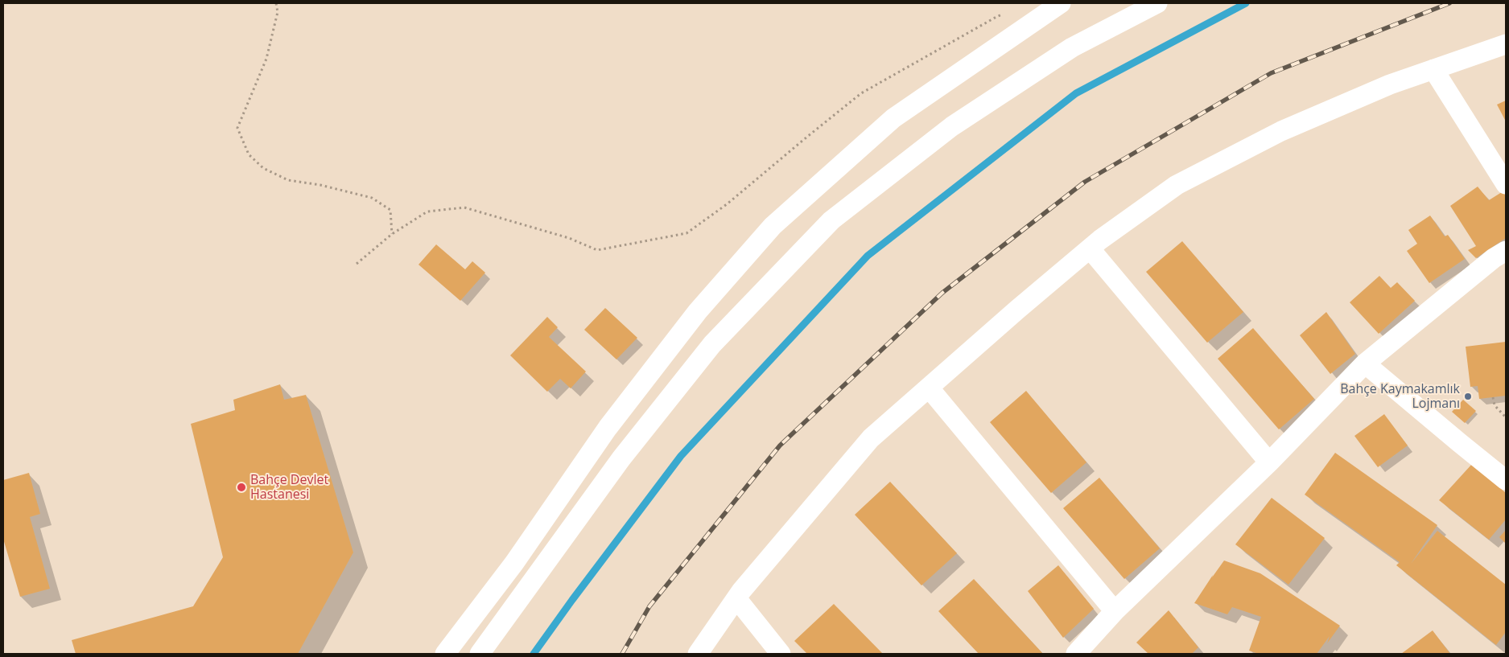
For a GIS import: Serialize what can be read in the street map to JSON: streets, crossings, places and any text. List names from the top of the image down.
{
  "places": ["Bahçe Kaymakamlık Lojmanı", "Bahçe Devlet Hastanesi"]
}
